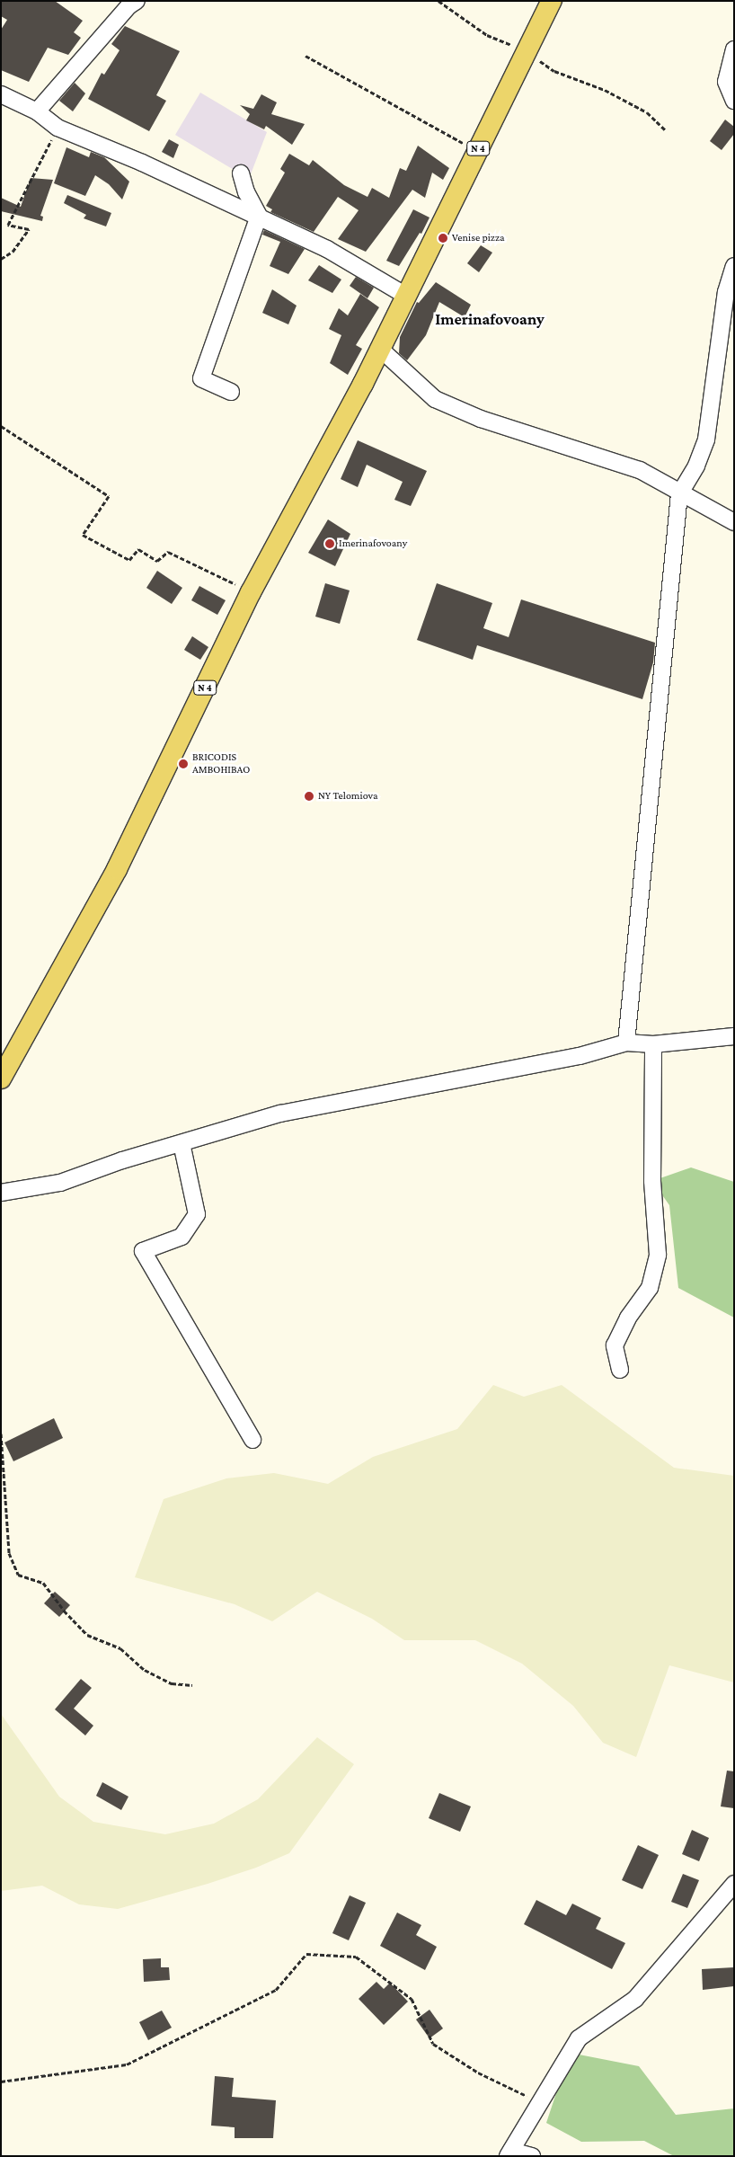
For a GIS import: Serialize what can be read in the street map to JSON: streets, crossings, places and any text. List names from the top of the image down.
{
  "streets": {
    "main road": ["N 4"]
  },
  "districts": ["Imerinafovoany"],
  "places": [
    "Venise pizza",
    "Imerinafovoany",
    "BRICODIS AMBOHIBAO",
    "NY Telomiova"
  ]
}
